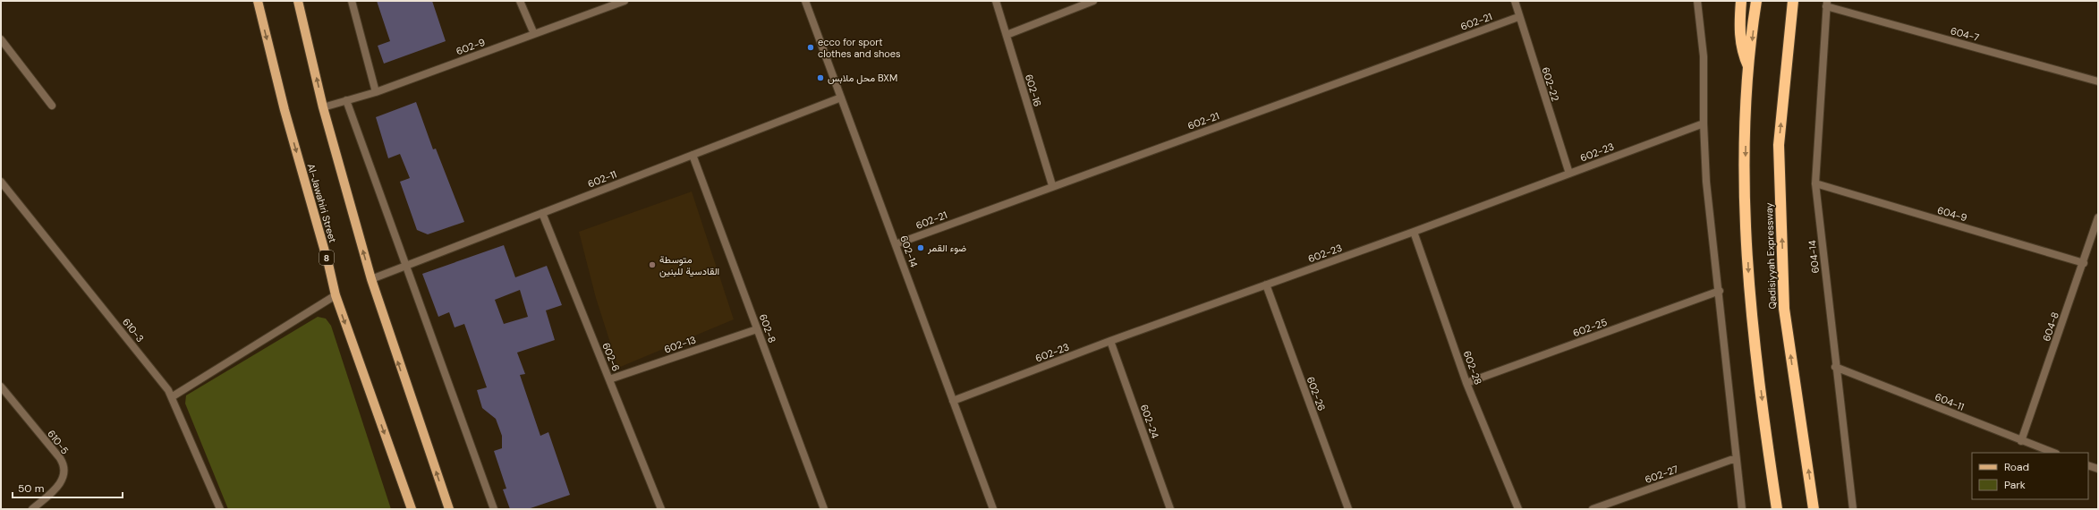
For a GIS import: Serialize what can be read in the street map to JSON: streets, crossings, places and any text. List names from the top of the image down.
{
  "streets": {
    "highway": ["Qadisiyyah Expressway"],
    "main road": ["Al-Jawahiri Street", "8"],
    "street": [
      "602-21",
      "604-7",
      "602-9",
      "602-22",
      "602-16",
      "602-23",
      "602-11",
      "604-9",
      "602-14",
      "604-14",
      "604-8",
      "602-25",
      "602-8",
      "610-3",
      "602-13",
      "602-6",
      "602-28",
      "602-26",
      "604-11",
      "602-24",
      "610-5",
      "602-27"
    ]
  },
  "crossings": [
    ["602-21", "602-22"],
    ["602-21", "602-16"],
    ["602-21", "602-14"],
    ["604-7", "604-14"],
    ["602-22", "602-23"],
    ["602-23", "602-14"],
    ["602-23", "602-28"],
    ["602-23", "602-26"],
    ["602-23", "602-24"],
    ["602-11", "602-14"],
    ["602-11", "602-8"],
    ["602-11", "602-6"],
    ["604-9", "604-14"],
    ["604-9", "604-8"],
    ["604-14", "604-11"],
    ["604-8", "604-11"],
    ["602-25", "602-28"],
    ["602-8", "602-13"],
    ["602-13", "602-6"]
  ],
  "places": [
    "ecco for sport clothes and shoes",
    "محل ملابس BXM",
    "ضوء القمر",
    "متوسطة القادسية للبنين"
  ],
  "legend": ["Road", "Park"],
  "scale_bar": "50 m"
}
